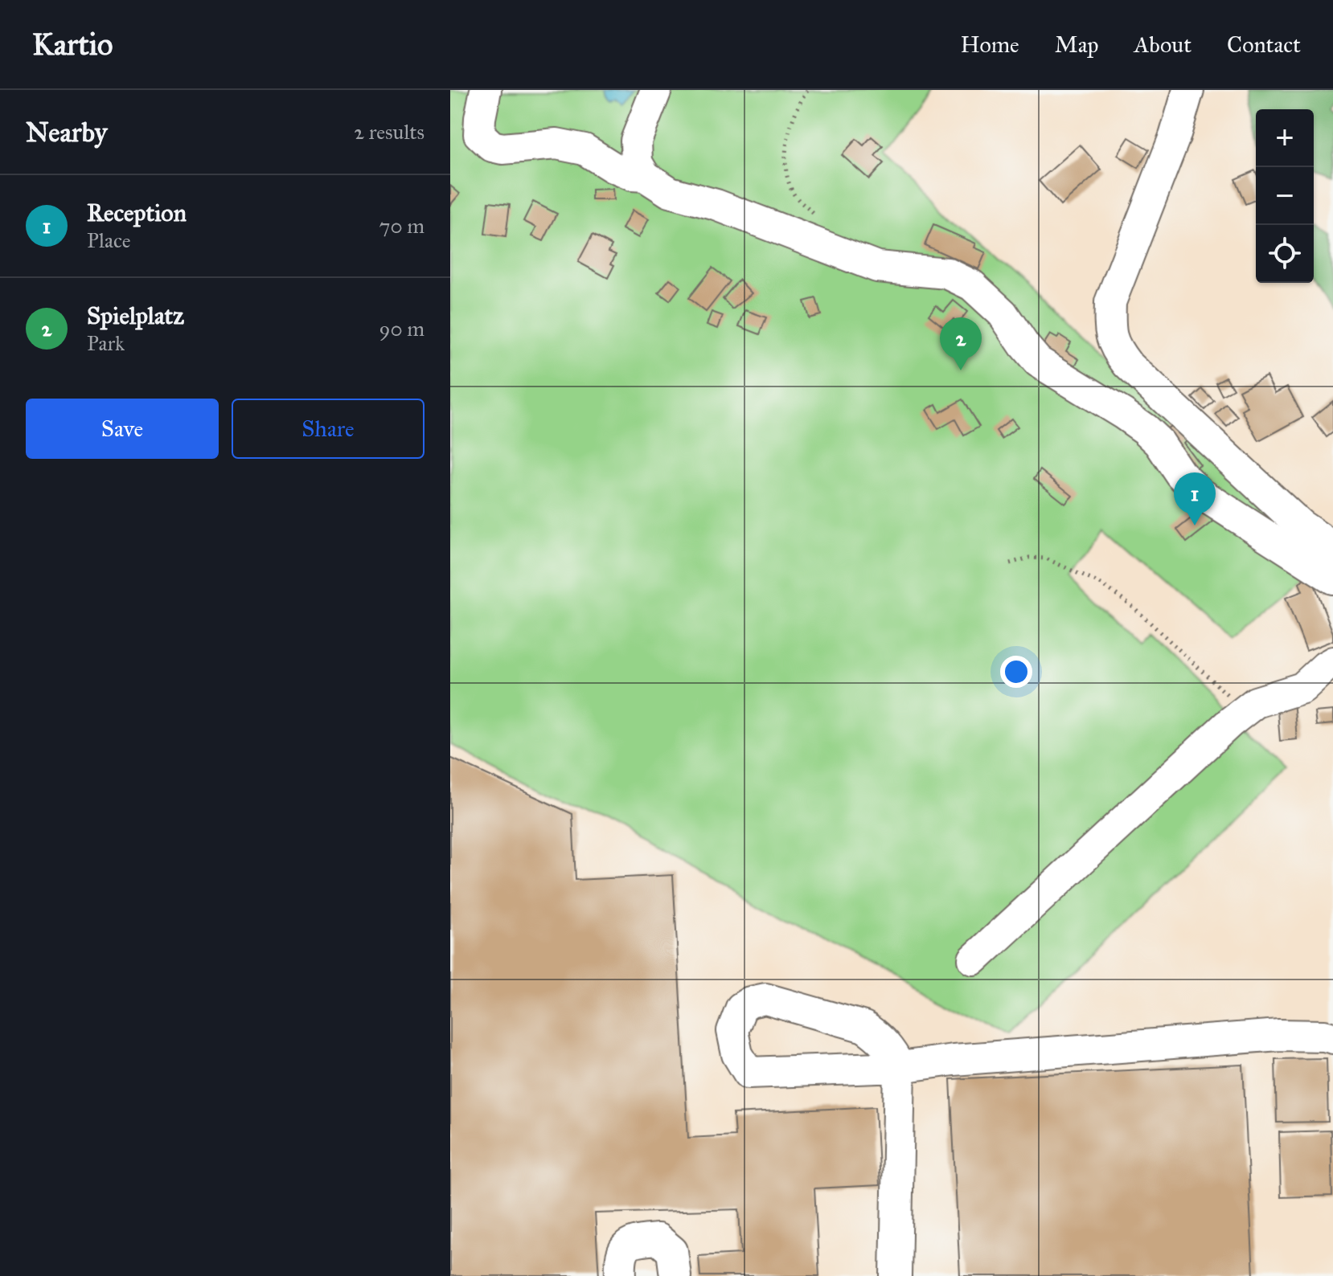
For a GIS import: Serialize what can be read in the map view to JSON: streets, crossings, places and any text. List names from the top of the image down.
{
  "page": {
    "header": "Kartio",
    "nav": [
      "Home",
      "Map",
      "About",
      "Contact"
    ],
    "heading": ["Nearby", "2 results"],
    "map_buttons": ["+", "−"],
    "list": [
      {
        "mark": "1",
        "name": "Reception",
        "note": "Place",
        "value": "70 m"
      },
      {
        "mark": "2",
        "name": "Spielplatz",
        "note": "Park",
        "value": "90 m"
      }
    ],
    "pins": ["2", "1"],
    "buttons": ["Save", "Share"]
  }
}
